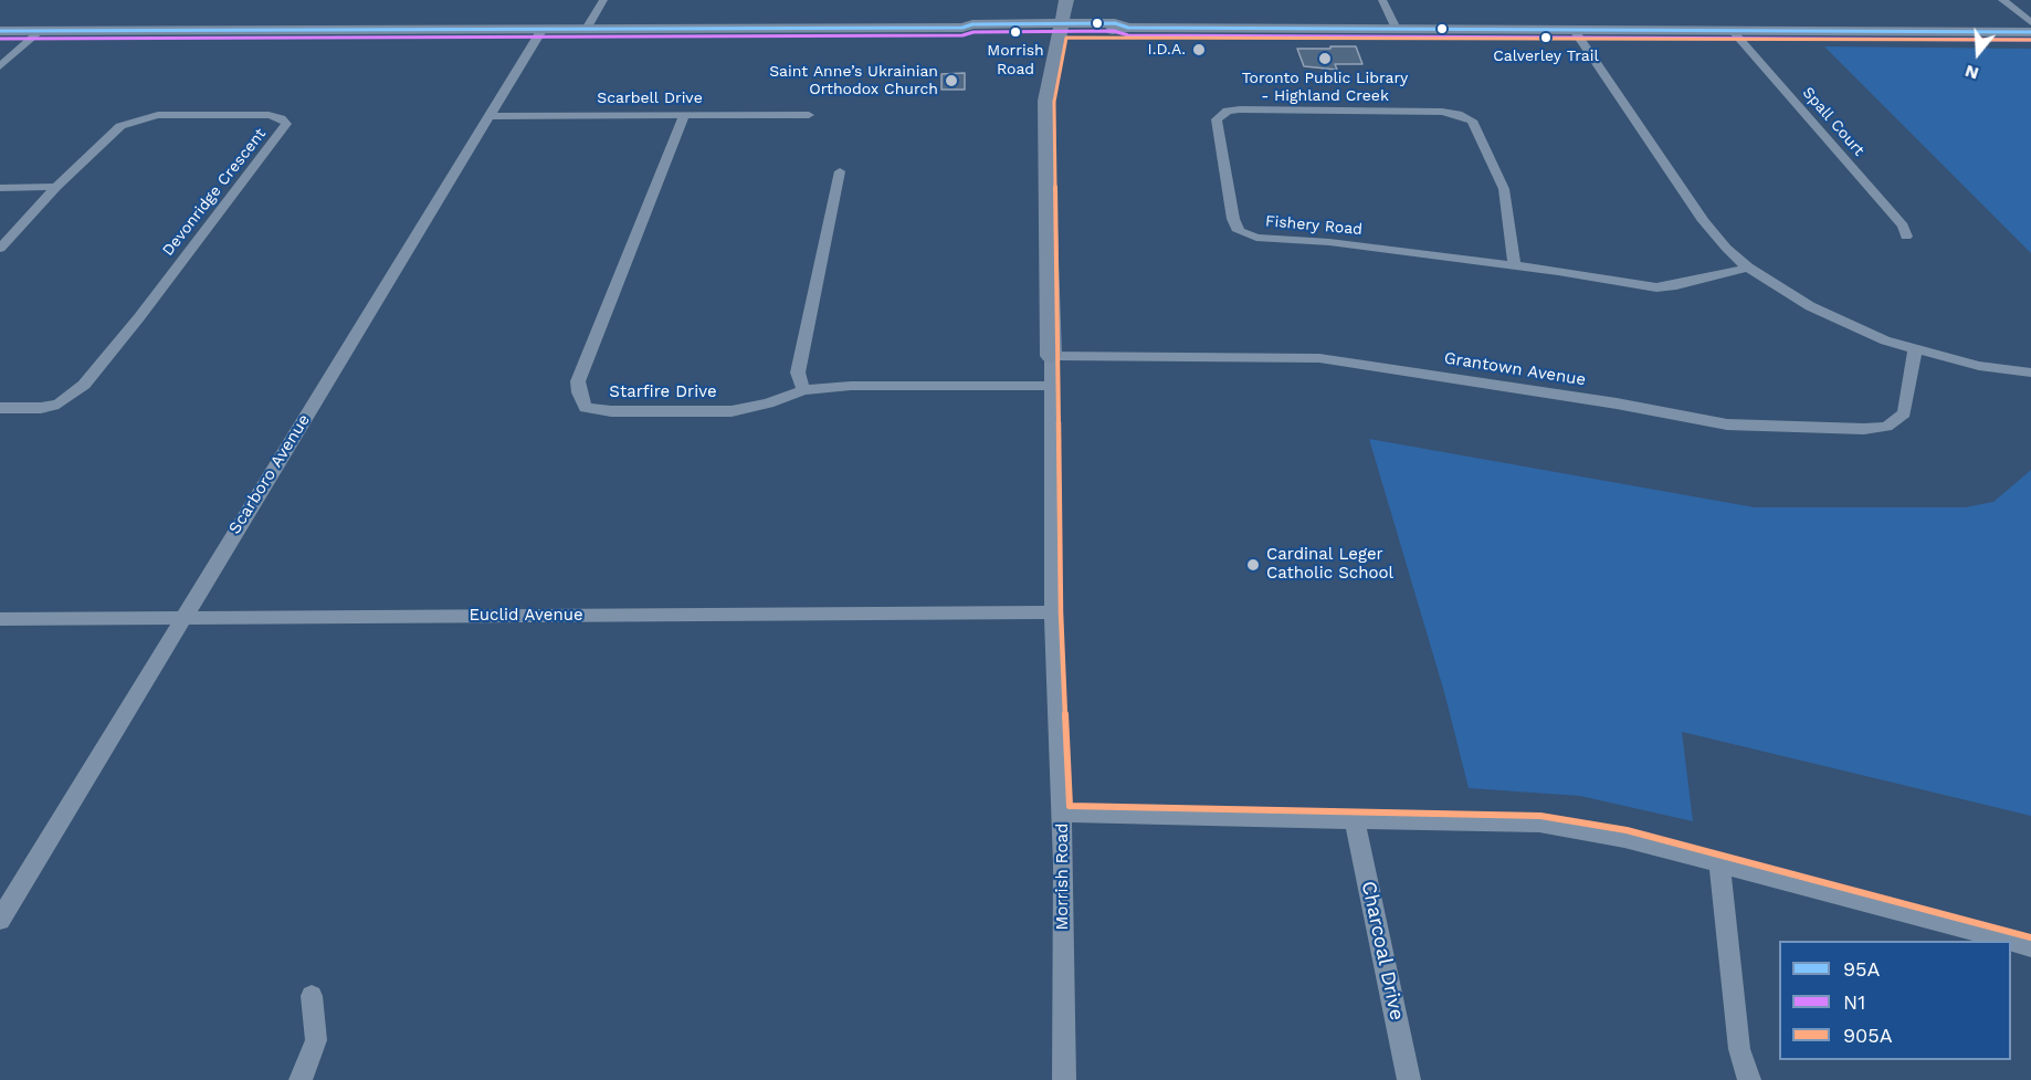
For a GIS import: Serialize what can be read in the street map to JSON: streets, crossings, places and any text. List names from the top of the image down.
{
  "streets": {
    "main road": ["Morrish Road"],
    "street": [
      "Scarbell Drive",
      "Spall Court",
      "Devonridge Crescent",
      "Fishery Road",
      "Grantown Avenue",
      "Starfire Drive",
      "Scarboro Avenue",
      "Euclid Avenue",
      "Charcoal Drive"
    ]
  },
  "crossings": [
    ["Scarbell Drive", "Starfire Drive"],
    ["Scarbell Drive", "Scarboro Avenue"],
    ["Grantown Avenue", "Morrish Road"],
    ["Starfire Drive", "Morrish Road"],
    ["Scarboro Avenue", "Euclid Avenue"],
    ["Euclid Avenue", "Morrish Road"]
  ],
  "places": [
    "Morrish Road",
    "Calverley Trail",
    "I.D.A.",
    "Toronto Public Library - Highland Creek",
    "Saint Anne’s Ukrainian Orthodox Church",
    "Cardinal Leger Catholic School"
  ],
  "lines": ["transit line 95A", "transit line N1", "transit line 905A"],
  "legend": ["95A", "N1", "905A"],
  "north": "bottom"
}
